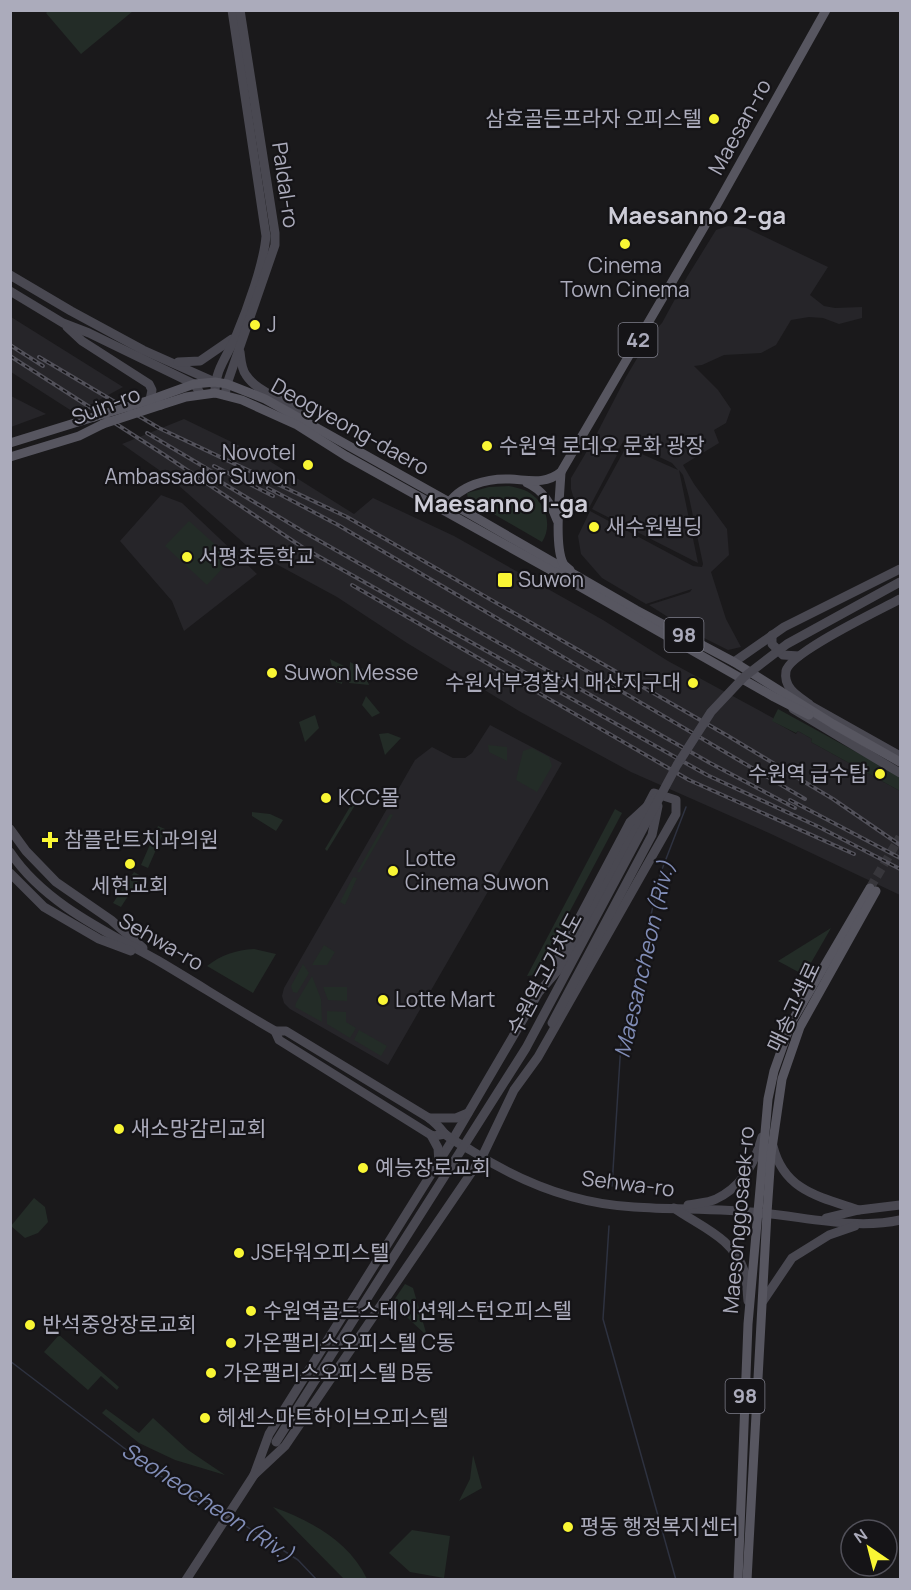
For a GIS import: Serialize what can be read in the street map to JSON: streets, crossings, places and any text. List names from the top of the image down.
{
  "streets": {
    "main road": [
      "Maesan-ro",
      "Paldal-ro",
      "42",
      "Suin-ro",
      "Deogyeong-daero",
      "98",
      "Sehwa-ro",
      "수원역고가차도",
      "매송고색로",
      "Maesonggosaek-ro"
    ]
  },
  "crossings": [
    ["Maesan-ro", "42"],
    ["Paldal-ro", "Suin-ro"],
    ["Paldal-ro", "Deogyeong-daero"],
    ["42", "Deogyeong-daero"],
    ["Suin-ro", "Deogyeong-daero"],
    ["Sehwa-ro", "매송고색로"],
    ["Sehwa-ro", "Maesonggosaek-ro"],
    ["매송고색로", "Maesonggosaek-ro"]
  ],
  "districts": ["Maesanno 2-ga", "Maesanno 1-ga"],
  "water": ["Maesancheon (Riv.)", "Seoheocheon (Riv.)"],
  "places": {
    "other": [
      "삼호골든프라자 오피스텔",
      "Cinema Town Cinema",
      "J",
      "수원역 로데오 문화 광장",
      "Novotel Ambassador Suwon",
      "새수원빌딩",
      "서평초등학교",
      "Suwon Messe",
      "수원서부경찰서 매산지구대",
      "수원역 급수탑",
      "KCC몰",
      "세현교회",
      "Lotte Cinema Suwon",
      "Lotte Mart",
      "새소망감리교회",
      "예능장로교회",
      "JS타워오피스텔",
      "수원역골드스테이션웨스턴오피스텔",
      "반석중앙장로교회",
      "가온팰리스오피스텔 C동",
      "가온팰리스오피스텔 B동",
      "헤센스마트하이브오피스텔",
      "평동 행정복지센터"
    ],
    "transit": ["Suwon"],
    "health": ["참플란트치과의원"]
  },
  "north": "top left"
}
